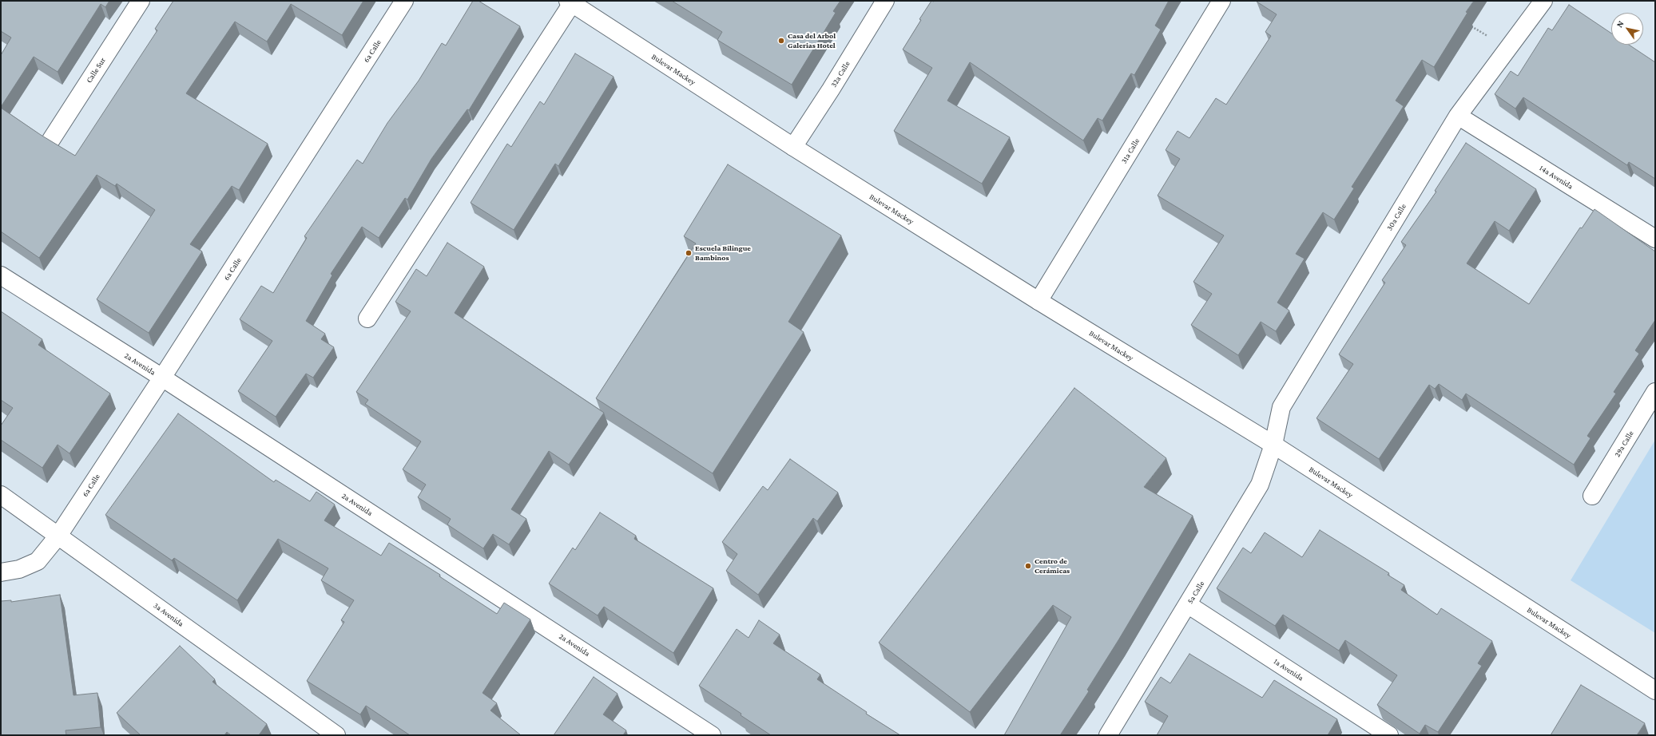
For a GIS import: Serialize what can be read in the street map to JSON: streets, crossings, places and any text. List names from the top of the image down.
{
  "streets": {
    "street": [
      "6a Calle",
      "Bulevar Mackey",
      "Calle Sur",
      "32a Calle",
      "31a Calle",
      "14a Avenida",
      "30a Calle",
      "2a Avenida",
      "29a Calle",
      "5a Calle",
      "3a Avenida",
      "1a Avenida"
    ]
  },
  "crossings": [
    ["6a Calle", "2a Avenida"],
    ["6a Calle", "3a Avenida"],
    ["Bulevar Mackey", "32a Calle"],
    ["Bulevar Mackey", "31a Calle"],
    ["Bulevar Mackey", "30a Calle"],
    ["Bulevar Mackey", "5a Calle"],
    ["14a Avenida", "30a Calle"],
    ["30a Calle", "5a Calle"],
    ["5a Calle", "1a Avenida"]
  ],
  "places": ["Casa del Arbol Galerias Hotel", "Escuela Bilingue Bambinos", "Centro de Cerámicas"],
  "north": "top left"
}
